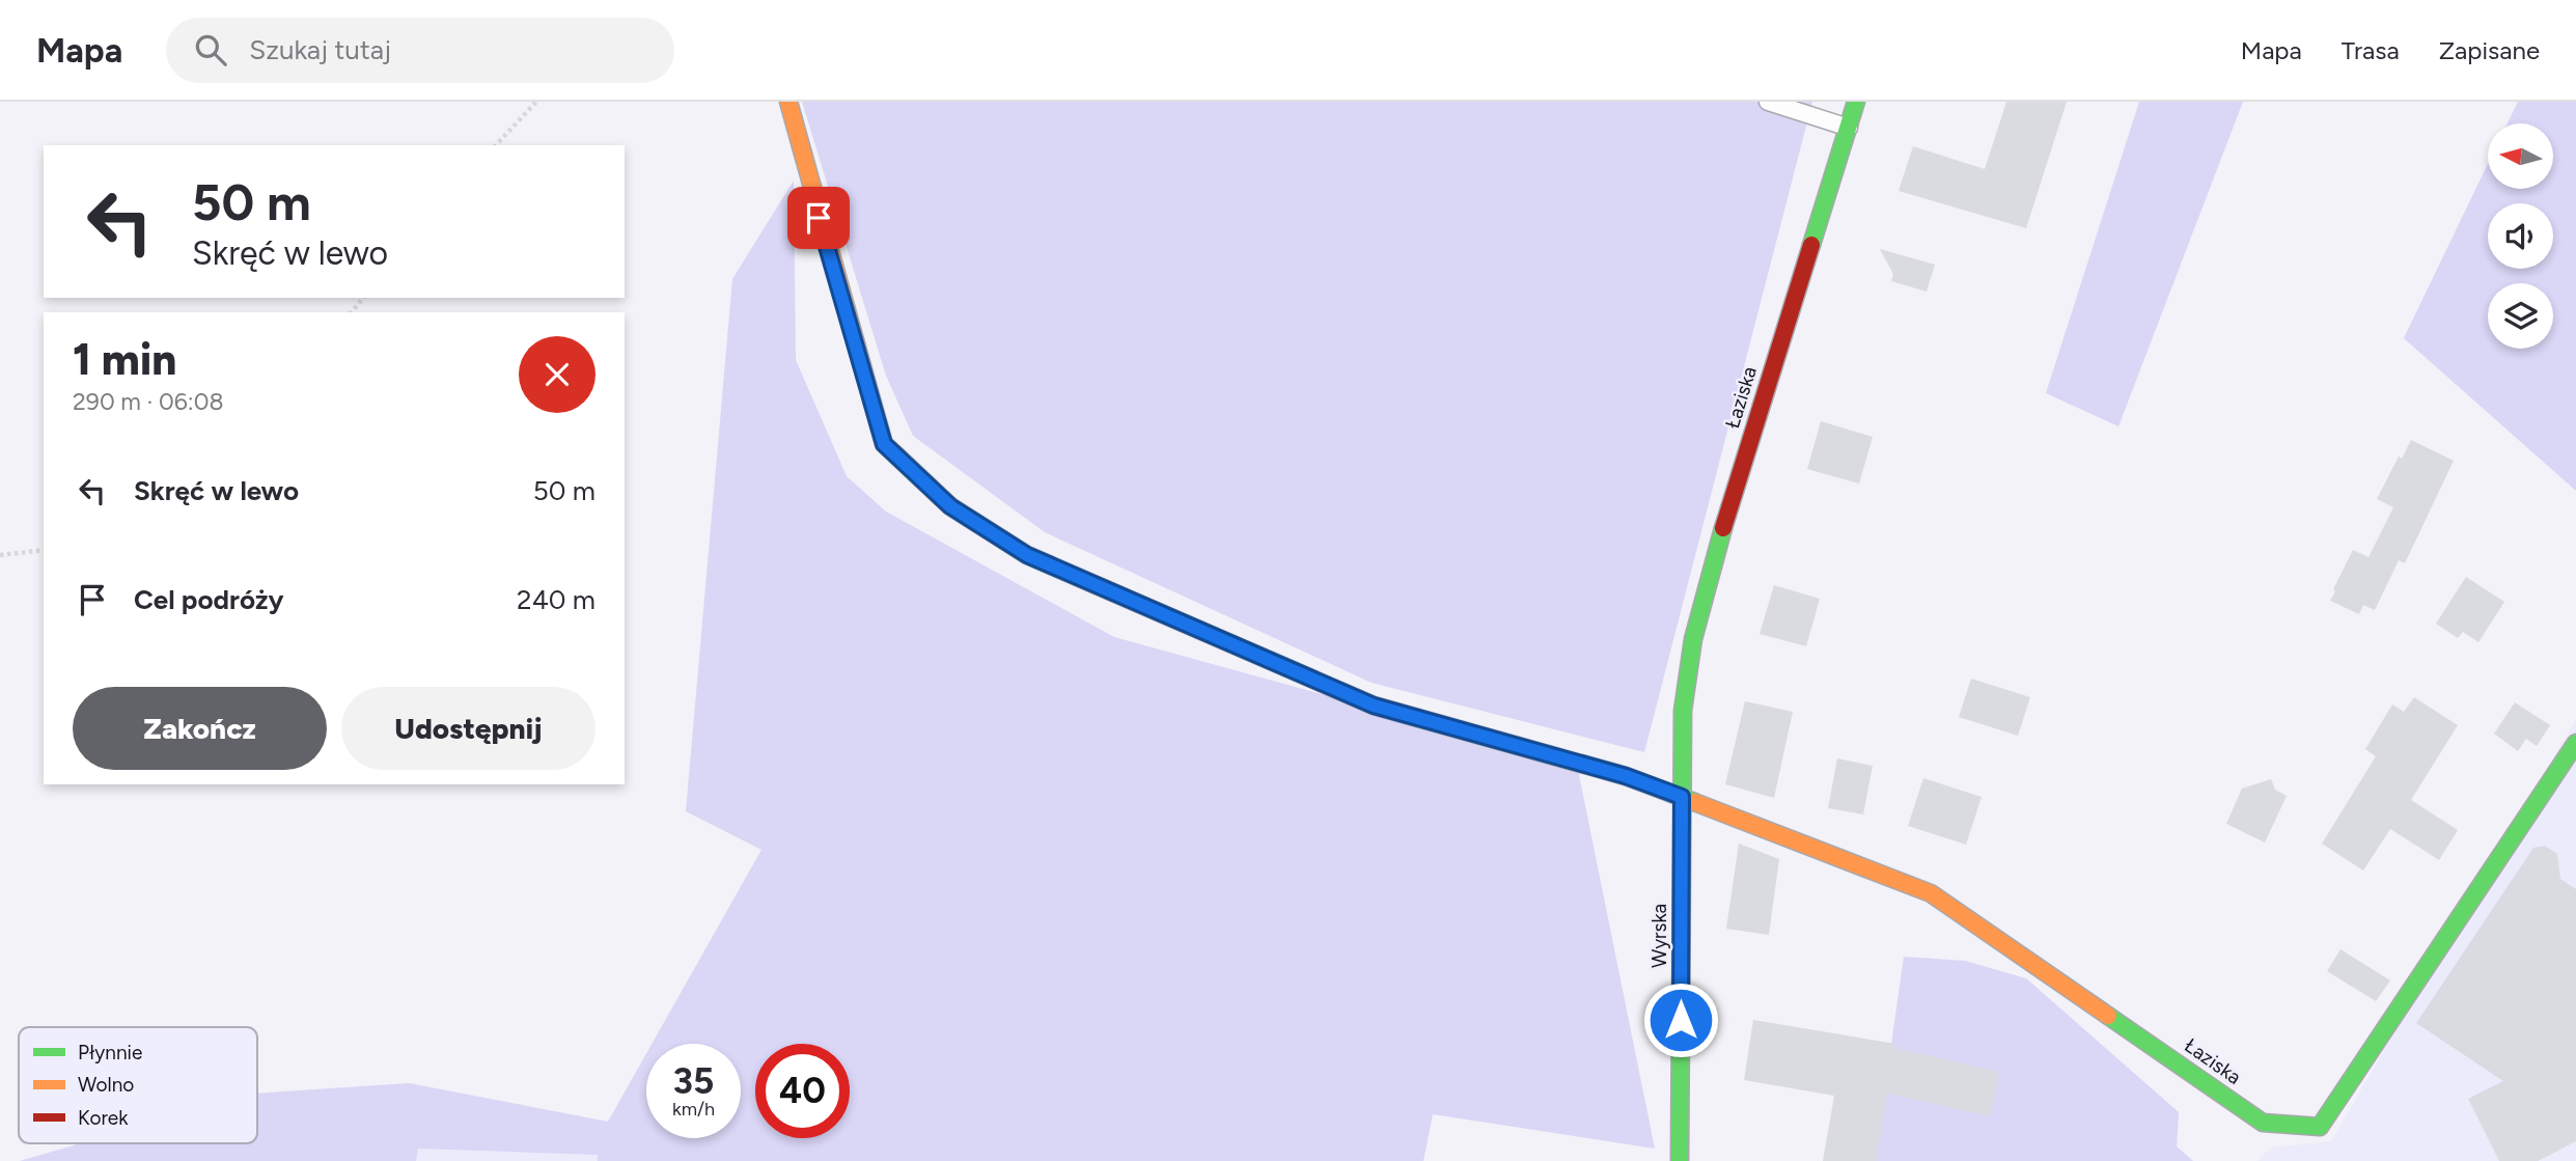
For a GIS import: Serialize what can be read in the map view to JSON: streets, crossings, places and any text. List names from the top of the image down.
{
  "streets": {
    "street": ["Łaziska", "Wyrska"]
  },
  "crossings": [
    ["Łaziska", "Wyrska"]
  ],
  "legend": ["Płynnie", "Wolno", "Korek"],
  "north": "left",
  "page": {
    "header": "Mapa",
    "search": "Szukaj tutaj",
    "nav": ["Mapa", "Trasa", "Zapisane"],
    "turn": ["50 m", "Skręć w lewo"],
    "heading": ["1 min", "290 m · 06:08"],
    "list": [
      {
        "name": "Skręć w lewo",
        "value": "50 m"
      },
      {
        "name": "Cel podróży",
        "value": "240 m"
      }
    ],
    "buttons": ["Zakończ", "Udostępnij"],
    "speed": "35 km/h",
    "limit": "40"
  }
}
